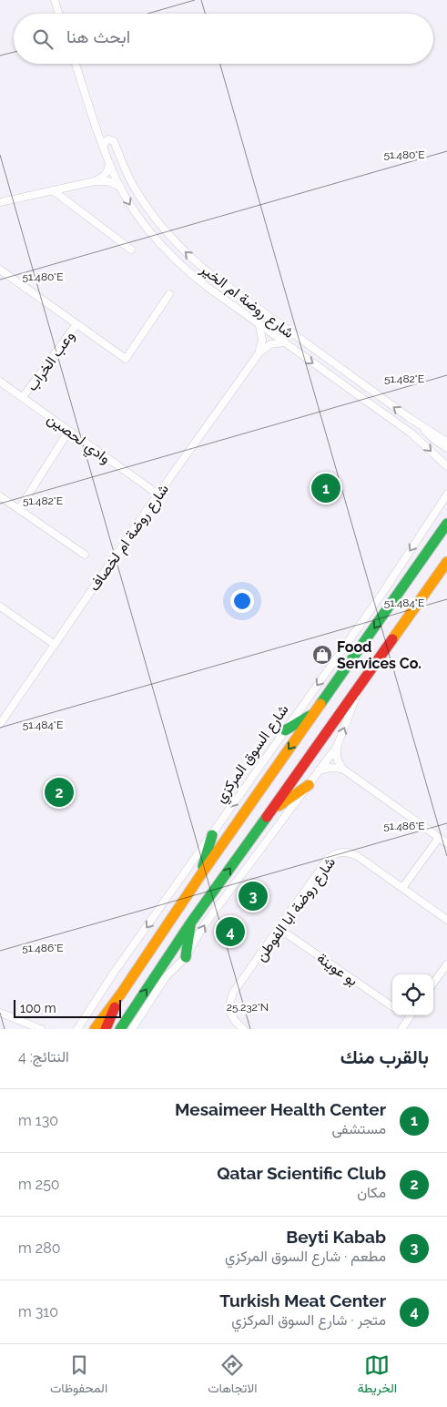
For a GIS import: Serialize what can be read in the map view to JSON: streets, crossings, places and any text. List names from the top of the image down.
{
  "streets": {
    "main road": ["شارع السوق المركزي"],
    "street": [
      "شارع روضة ام الخير",
      "وعب الخراب",
      "وادي لحصين",
      "شارع روضة ام لخصاف",
      "شارع روضة ابا الفوطن",
      "بو عوينة"
    ]
  },
  "crossings": [
    ["وعب الخراب", "وادي لحصين"],
    ["وادي لحصين", "شارع روضة ام لخصاف"],
    ["شارع روضة ابا الفوطن", "بو عوينة"]
  ],
  "places": {
    "shop": ["Food Services Co."]
  },
  "scale_bar": "100 m",
  "page": {
    "search": "ابحث هنا",
    "pins": [
      "1",
      "2",
      "3",
      "4"
    ],
    "scale": "100 m",
    "heading": ["بالقرب منك", "النتائج: 4"],
    "list": [
      {
        "mark": "1",
        "name": "Mesaimeer Health Center",
        "note": "مستشفى",
        "value": "130 m"
      },
      {
        "mark": "2",
        "name": "Qatar Scientific Club",
        "note": "مكان",
        "value": "250 m"
      },
      {
        "mark": "3",
        "name": "Beyti Kabab",
        "note": "مطعم · شارع السوق المركزي",
        "value": "280 m"
      },
      {
        "mark": "4",
        "name": "Turkish Meat Center",
        "note": "متجر · شارع السوق المركزي",
        "value": "310 m"
      }
    ],
    "nav": ["الخريطة", "الاتجاهات", "المحفوظات"]
  },
  "coordinates": [
    "51.480°E",
    "51.482°E",
    "51.484°E",
    "51.486°E",
    "25.232°N"
  ]
}
